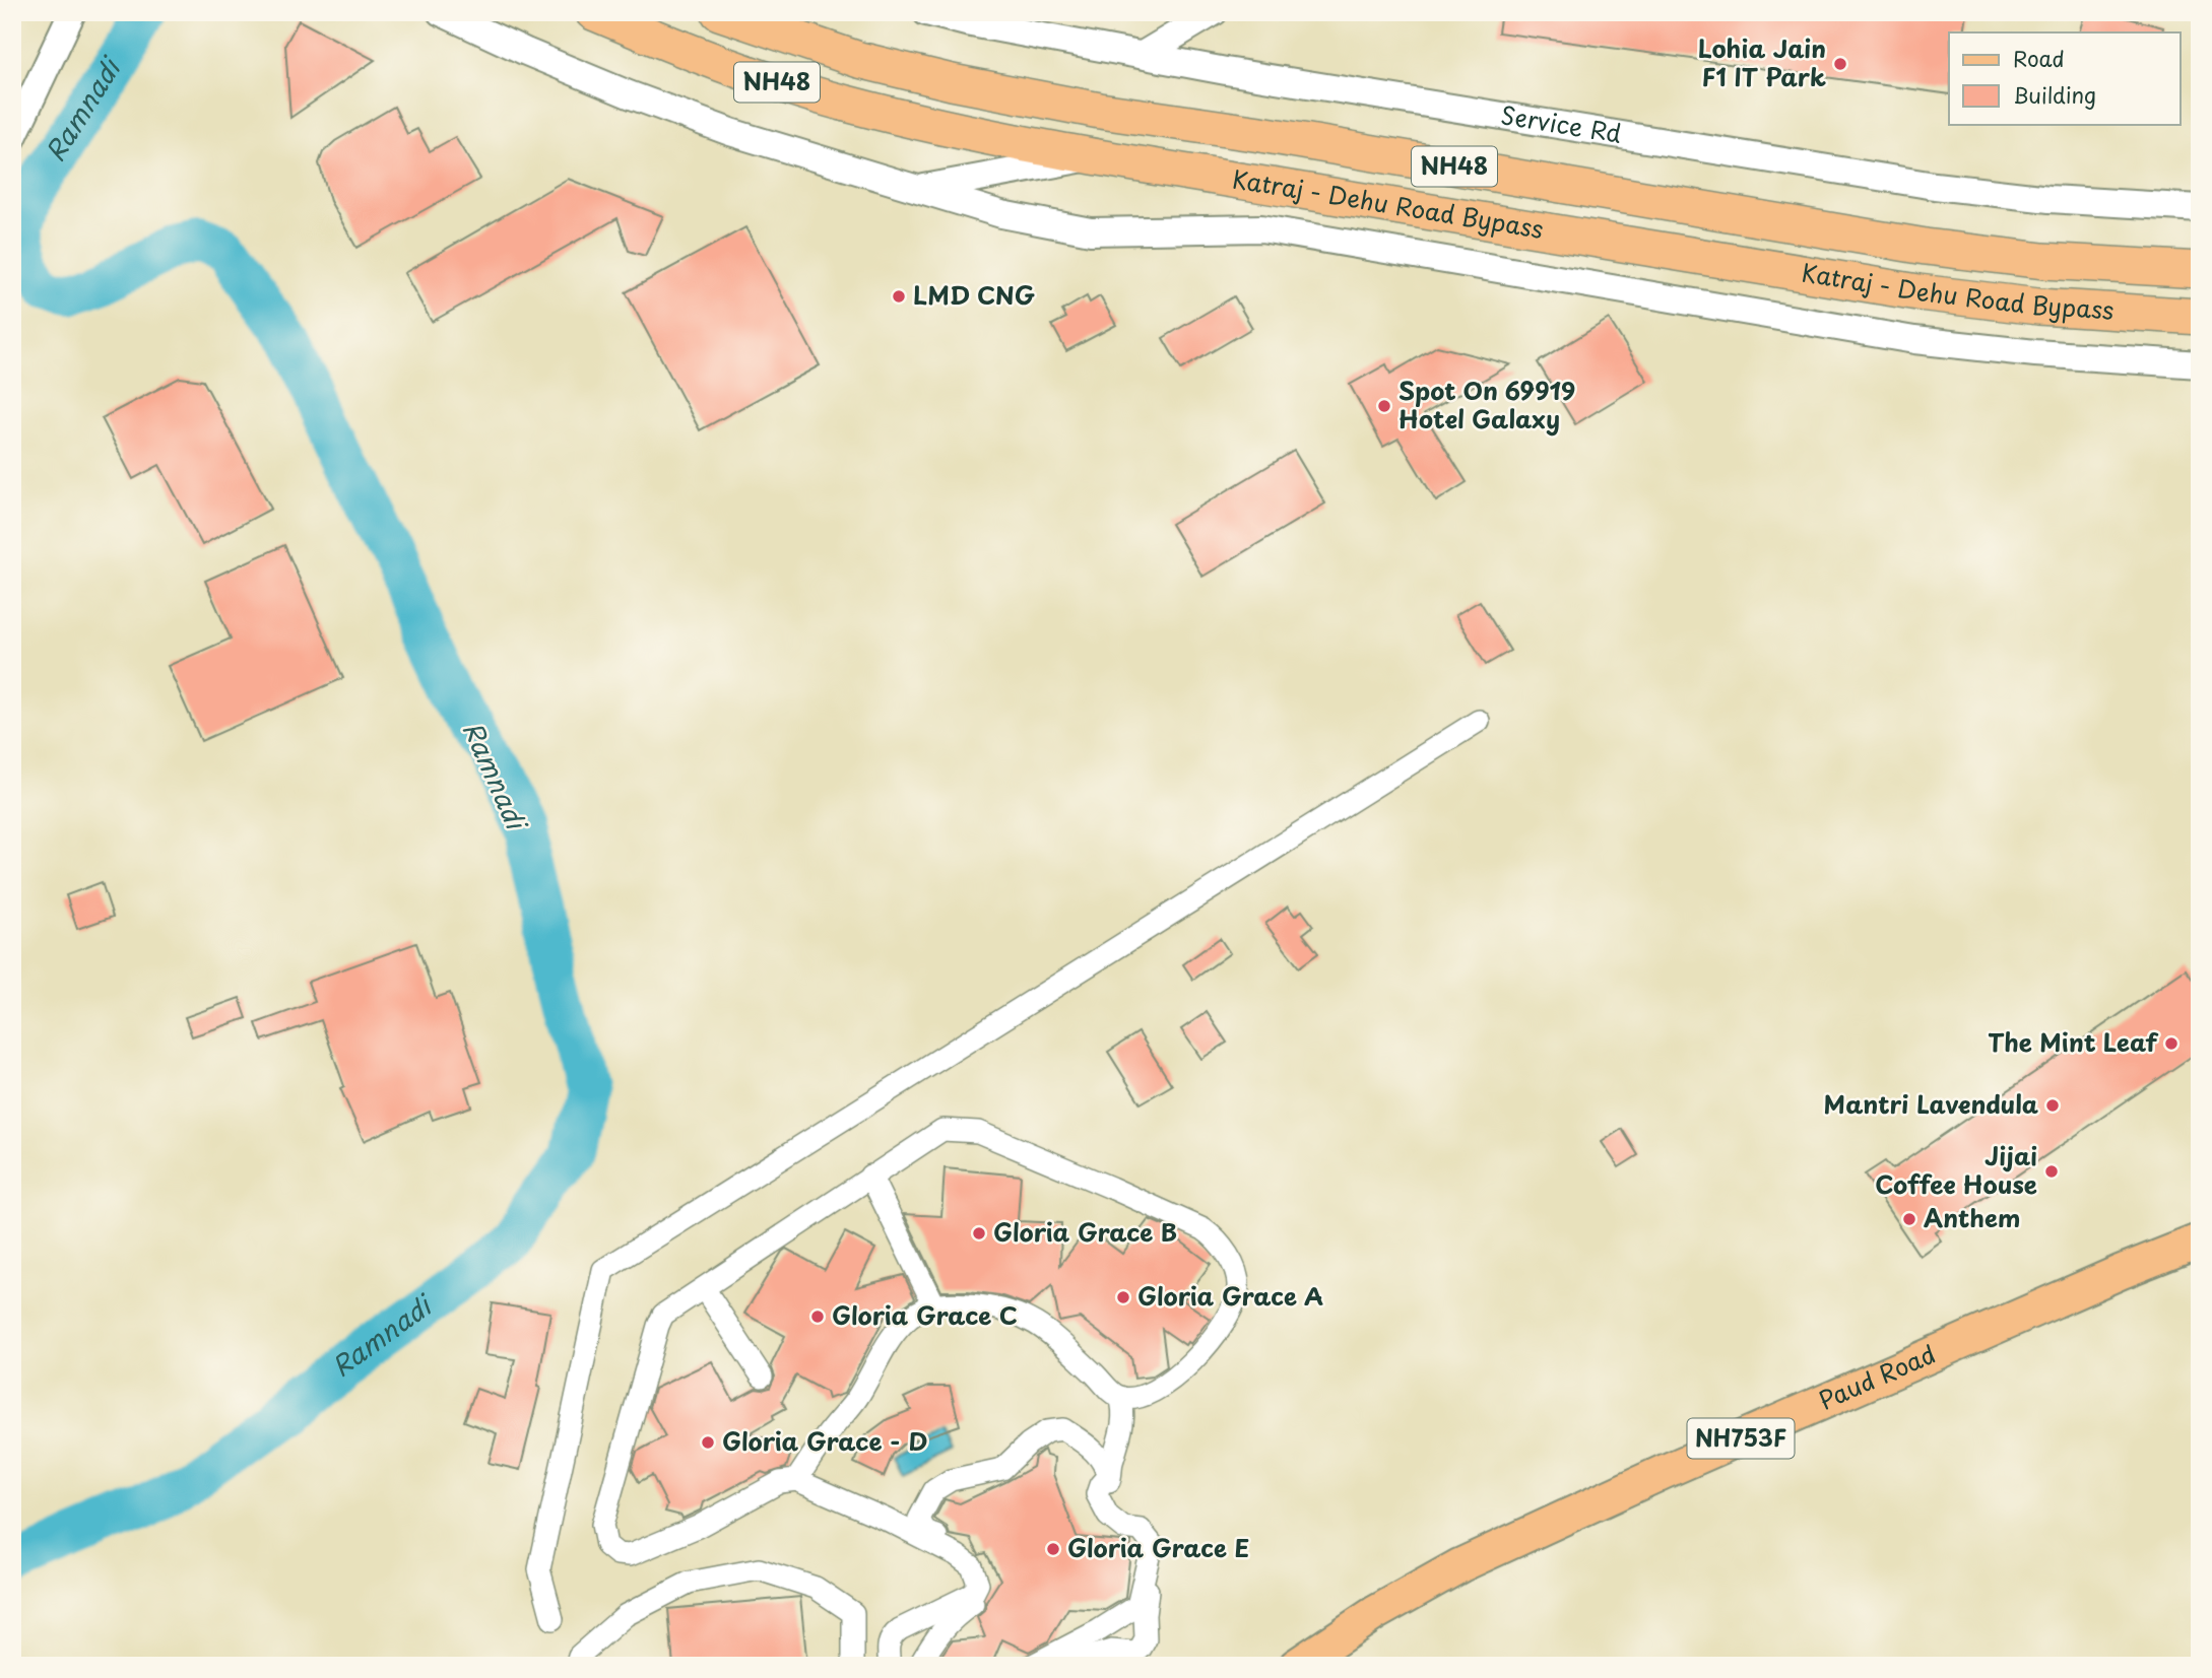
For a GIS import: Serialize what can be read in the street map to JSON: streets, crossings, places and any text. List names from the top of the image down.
{
  "streets": {
    "highway": ["NH48", "Katraj - Dehu Road Bypass"],
    "main road": ["Paud Road", "NH753F"],
    "street": ["Service Rd"]
  },
  "water": ["Ramnadi"],
  "places": [
    "Lohia Jain F1 IT Park",
    "LMD CNG",
    "Spot On 69919 Hotel Galaxy",
    "The Mint Leaf",
    "Mantri Lavendula",
    "Jijai Coffee House",
    "Anthem",
    "Gloria Grace B",
    "Gloria Grace A",
    "Gloria Grace C",
    "Gloria Grace - D",
    "Gloria Grace E"
  ],
  "legend": ["Road", "Building"]
}
